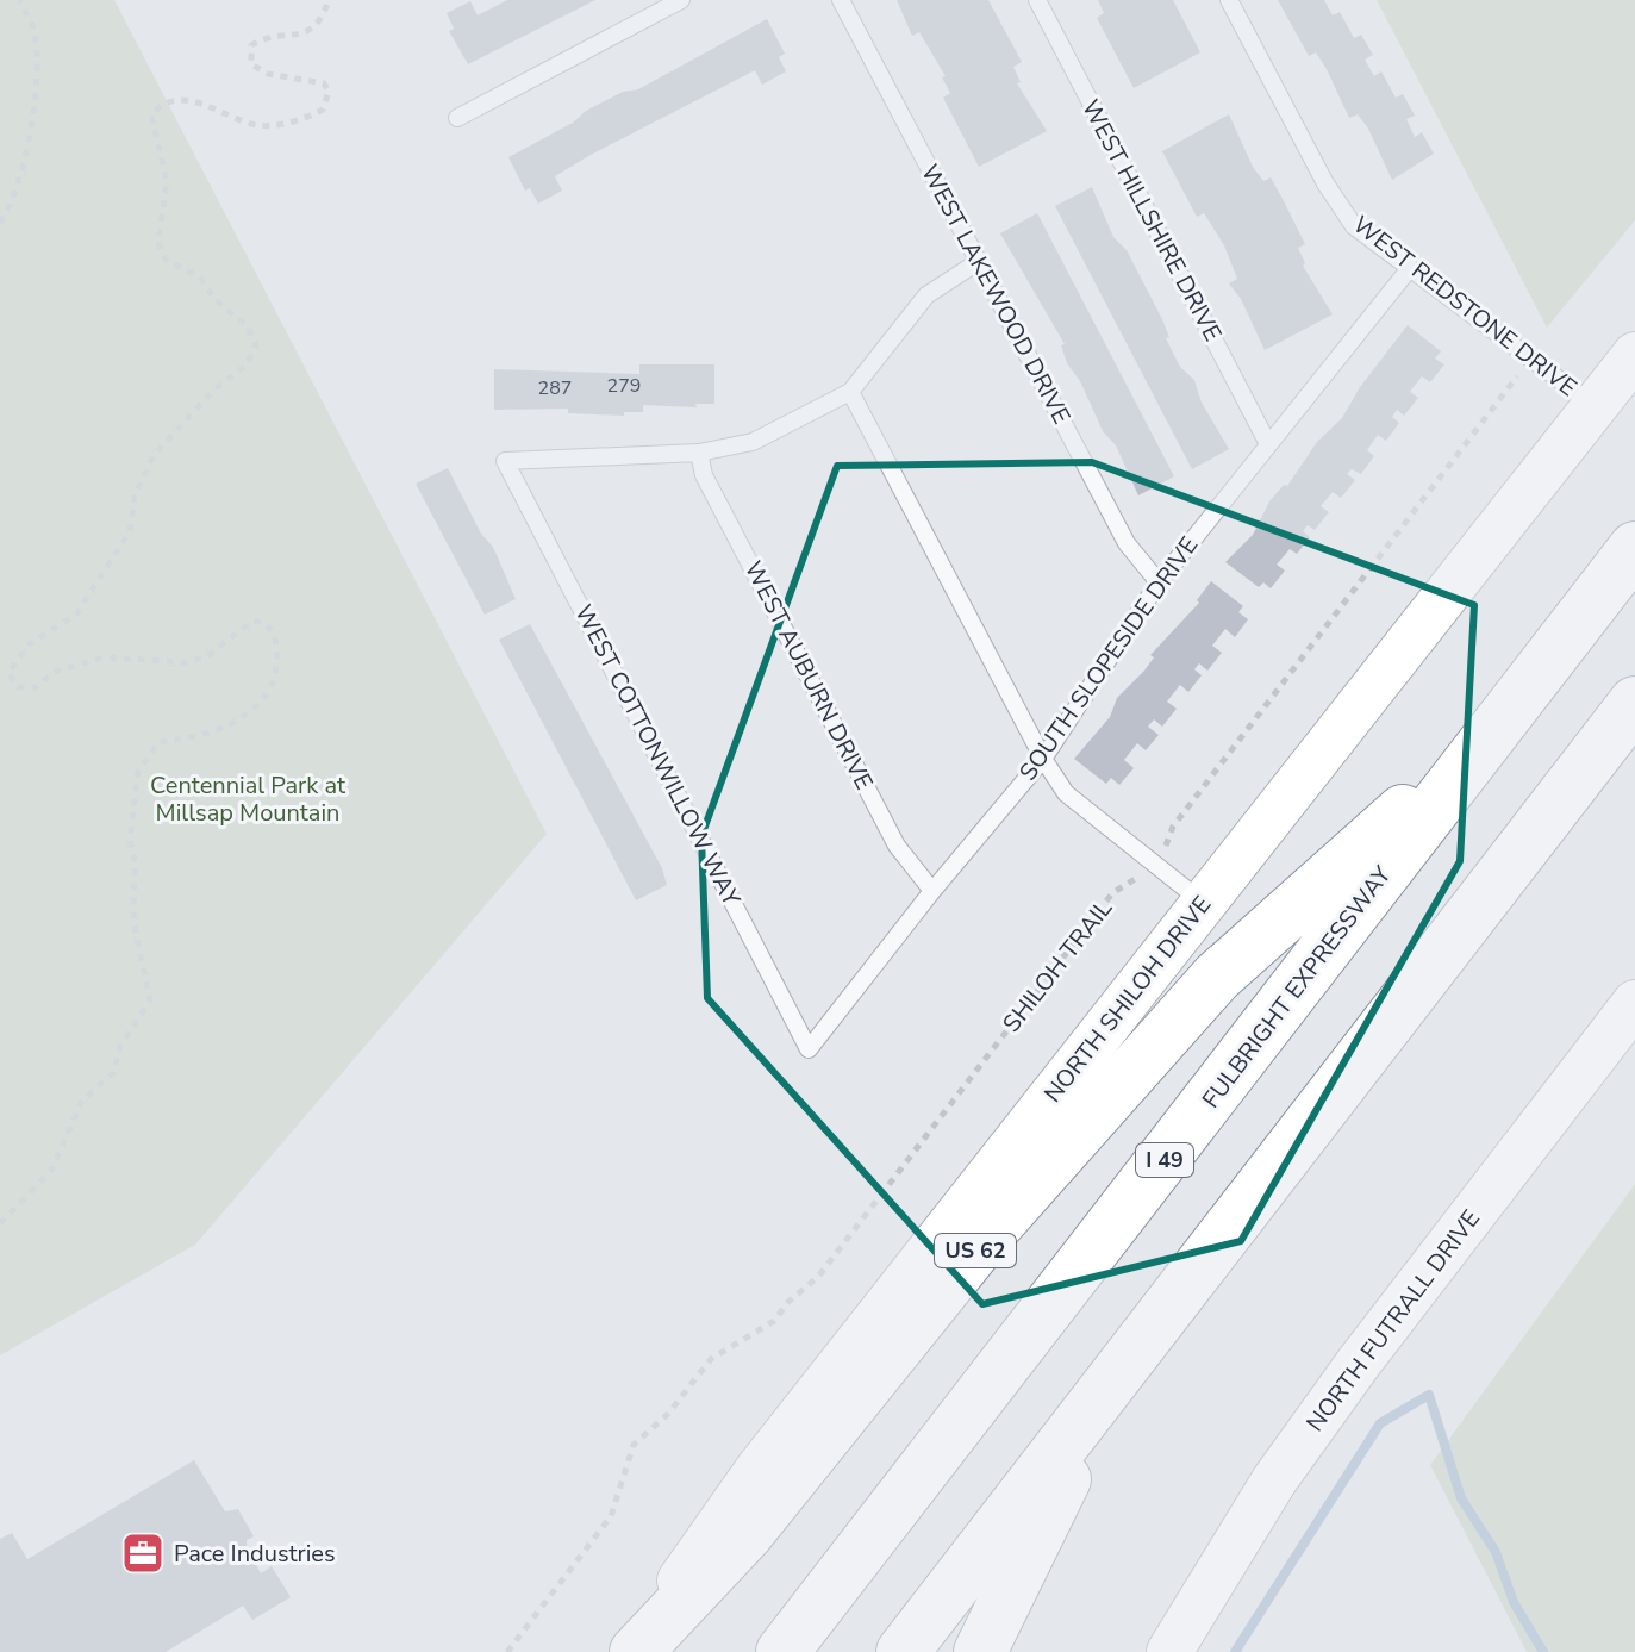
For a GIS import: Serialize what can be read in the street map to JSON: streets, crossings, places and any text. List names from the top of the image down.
{
  "streets": {
    "highway": ["FULBRIGHT EXPRESSWAY", "I 49", "US 62"],
    "main road": ["NORTH SHILOH DRIVE", "NORTH FUTRALL DRIVE"],
    "lane": [
      "WEST HILLSHIRE DRIVE",
      "WEST LAKEWOOD DRIVE",
      "WEST REDSTONE DRIVE",
      "SOUTH SLOPESIDE DRIVE",
      "WEST AUBURN DRIVE",
      "WEST COTTONWILLOW WAY"
    ],
    "path": ["SHILOH TRAIL"]
  },
  "crossings": [
    ["WEST HILLSHIRE DRIVE", "SOUTH SLOPESIDE DRIVE"],
    ["WEST LAKEWOOD DRIVE", "SOUTH SLOPESIDE DRIVE"],
    ["WEST REDSTONE DRIVE", "SOUTH SLOPESIDE DRIVE"],
    ["WEST REDSTONE DRIVE", "SHILOH TRAIL"],
    ["WEST REDSTONE DRIVE", "NORTH SHILOH DRIVE"],
    ["SOUTH SLOPESIDE DRIVE", "WEST AUBURN DRIVE"],
    ["SOUTH SLOPESIDE DRIVE", "WEST COTTONWILLOW WAY"],
    ["WEST AUBURN DRIVE", "WEST COTTONWILLOW WAY"],
    ["FULBRIGHT EXPRESSWAY", "US 62"],
    ["NORTH SHILOH DRIVE", "US 62"]
  ],
  "parks": ["Centennial Park at Millsap Mountain"],
  "places": {
    "office": ["Pace Industries"]
  },
  "house_numbers": ["279", "287"]
}
